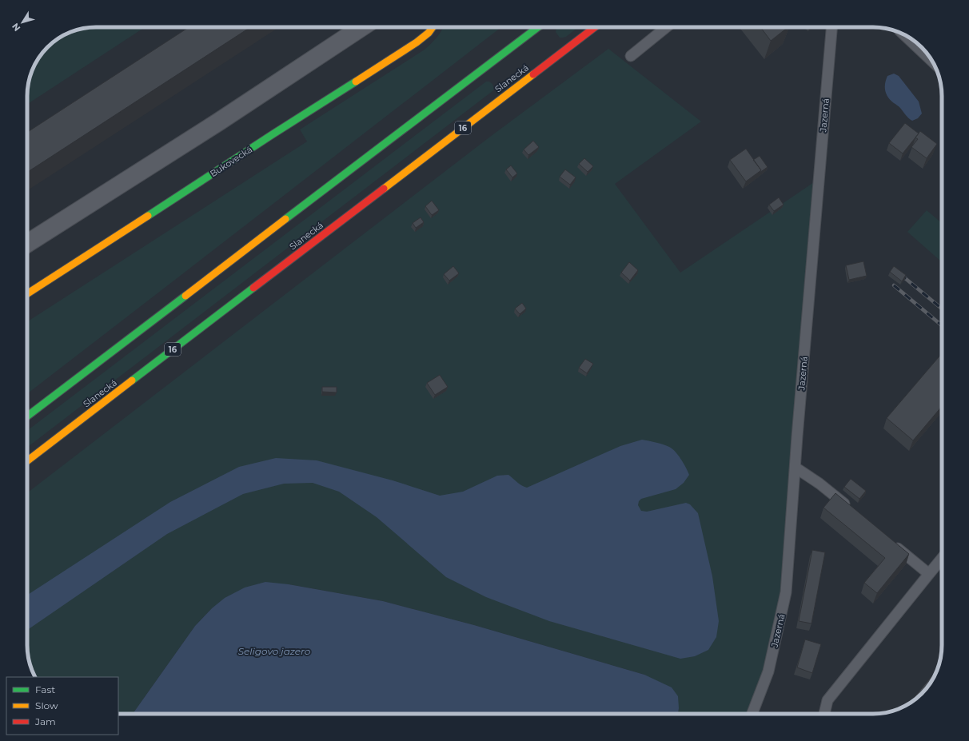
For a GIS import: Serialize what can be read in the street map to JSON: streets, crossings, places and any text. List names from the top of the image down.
{
  "streets": {
    "main road": ["Slanecká", "16", "Bukovecká"],
    "lane": ["Jazerná"]
  },
  "water": ["Seligovo jazero"],
  "legend": ["Fast", "Slow", "Jam"],
  "north": "bottom left"
}
